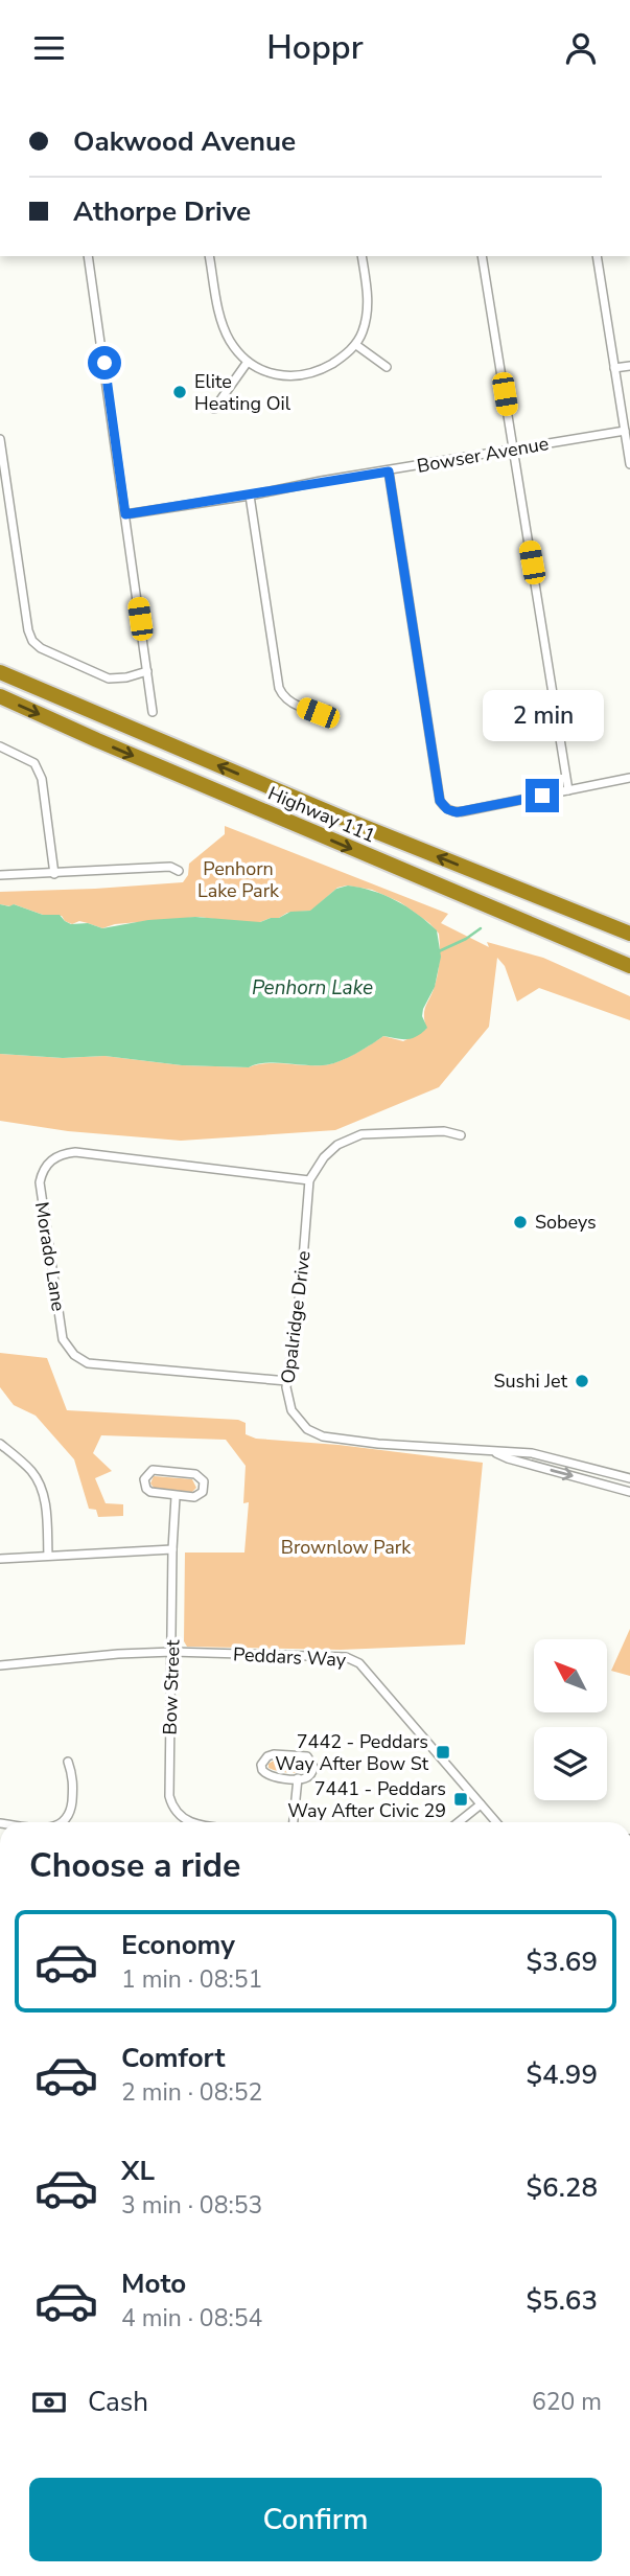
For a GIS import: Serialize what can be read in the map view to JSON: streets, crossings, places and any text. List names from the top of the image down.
{
  "streets": {
    "highway": ["Highway 111"],
    "street": [
      "Bowser Avenue",
      "Morado Lane",
      "Opalridge Drive",
      "Peddars Way",
      "Bow Street"
    ]
  },
  "crossings": [
    ["Morado Lane", "Opalridge Drive"],
    ["Peddars Way", "Bow Street"]
  ],
  "water": ["Penhorn Lake"],
  "parks": ["Penhorn Lake Park", "Brownlow Park"],
  "places": {
    "other": ["Elite Heating Oil", "Sobeys", "Sushi Jet"],
    "transit": ["7442 - Peddars Way After Bow St", "7441 - Peddars Way After Civic 29"]
  },
  "north": "top left",
  "page": {
    "header": "Hoppr",
    "banner": ["Oakwood Avenue", "Athorpe Drive"],
    "bubble": "2 min",
    "heading": "Choose a ride",
    "list": [
      {
        "name": "Economy",
        "note": "1 min · 08:51",
        "value": "$3.69"
      },
      {
        "name": "Comfort",
        "note": "2 min · 08:52",
        "value": "$4.99"
      },
      {
        "name": "XL",
        "note": "3 min · 08:53",
        "value": "$6.28"
      },
      {
        "name": "Moto",
        "note": "4 min · 08:54",
        "value": "$5.63"
      }
    ],
    "pay": ["Cash", "620 m"],
    "buttons": "Confirm"
  }
}
